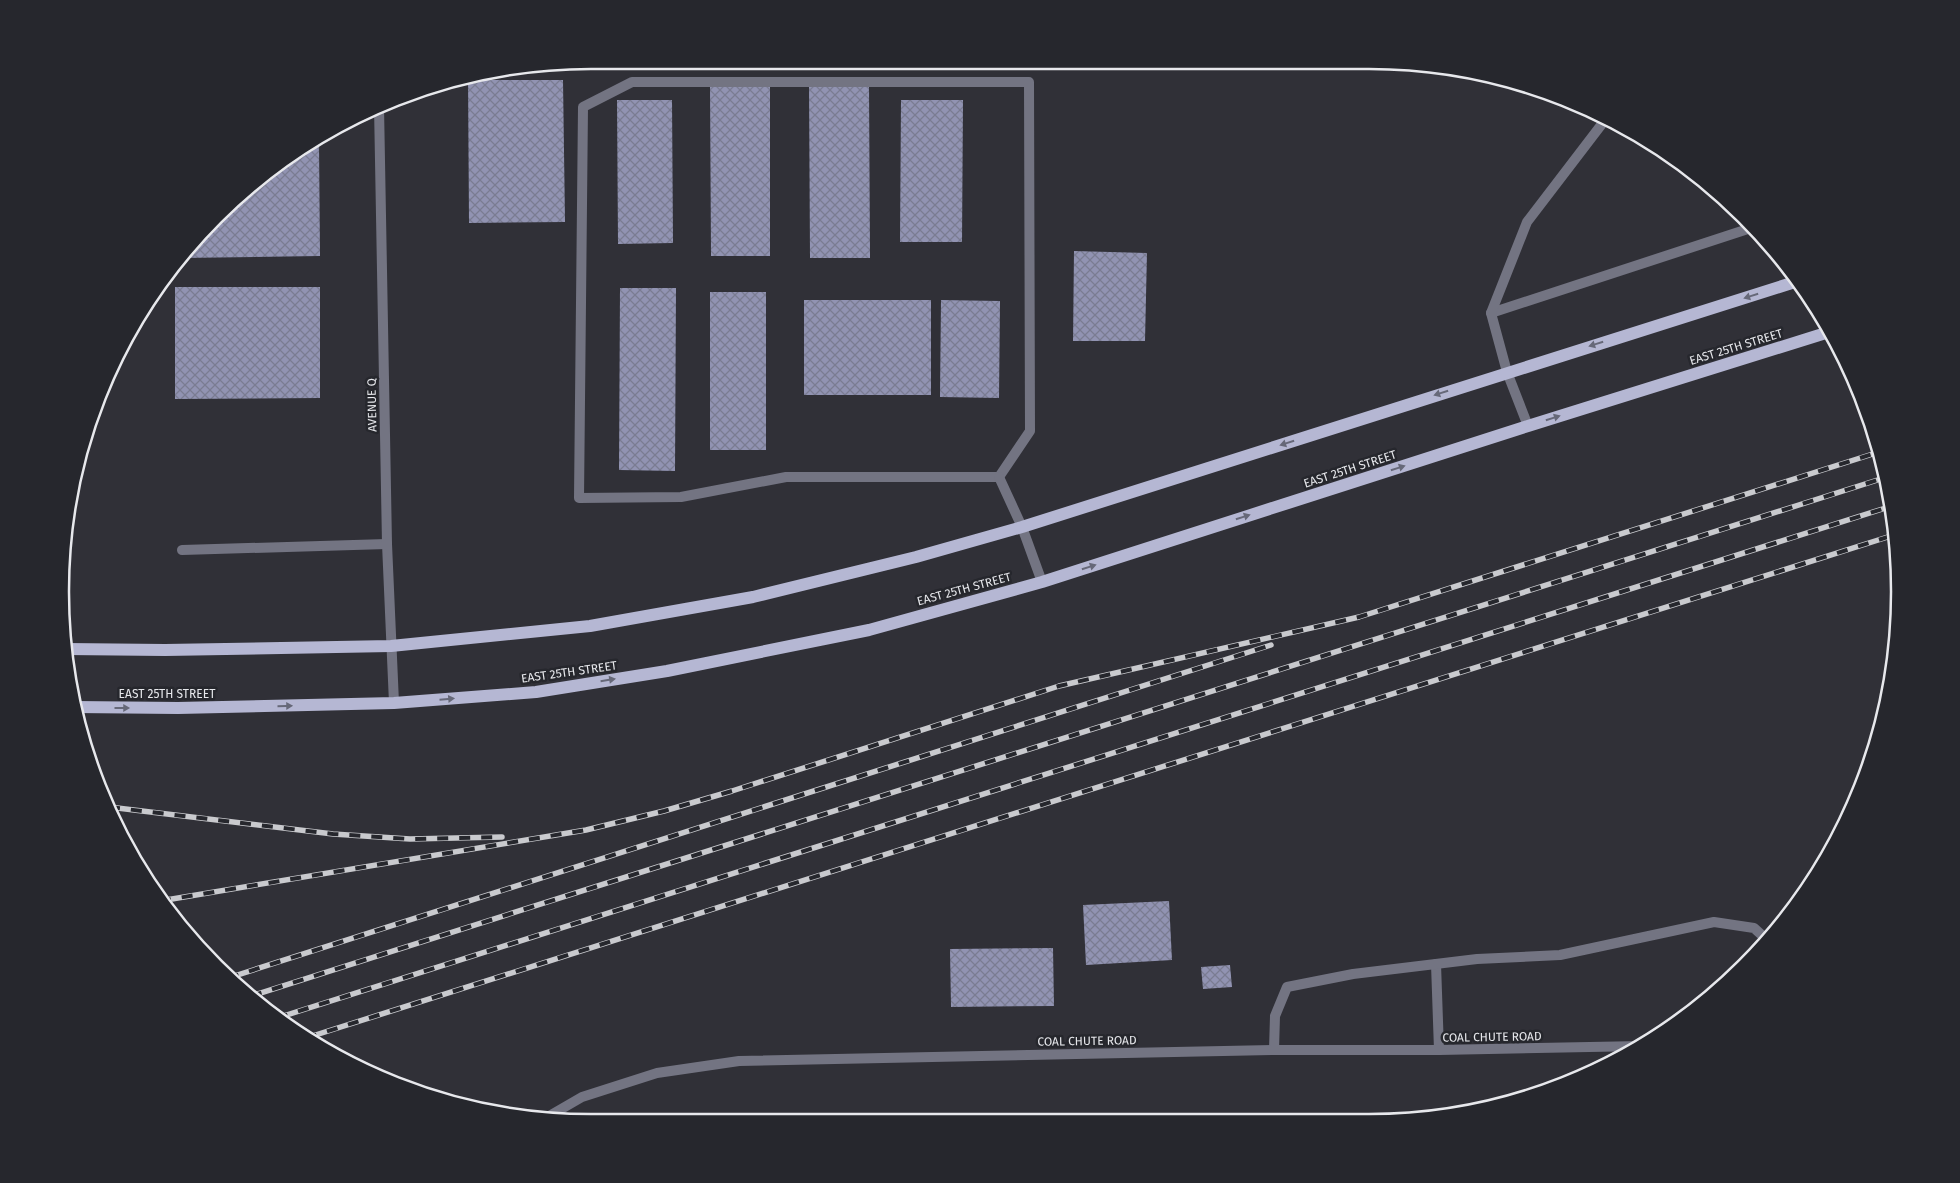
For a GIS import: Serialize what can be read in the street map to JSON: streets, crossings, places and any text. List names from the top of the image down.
{
  "streets": {
    "main road": ["EAST 25TH STREET"],
    "street": ["AVENUE Q", "COAL CHUTE ROAD"]
  },
  "crossings": [
    ["EAST 25TH STREET", "AVENUE Q"]
  ]
}
